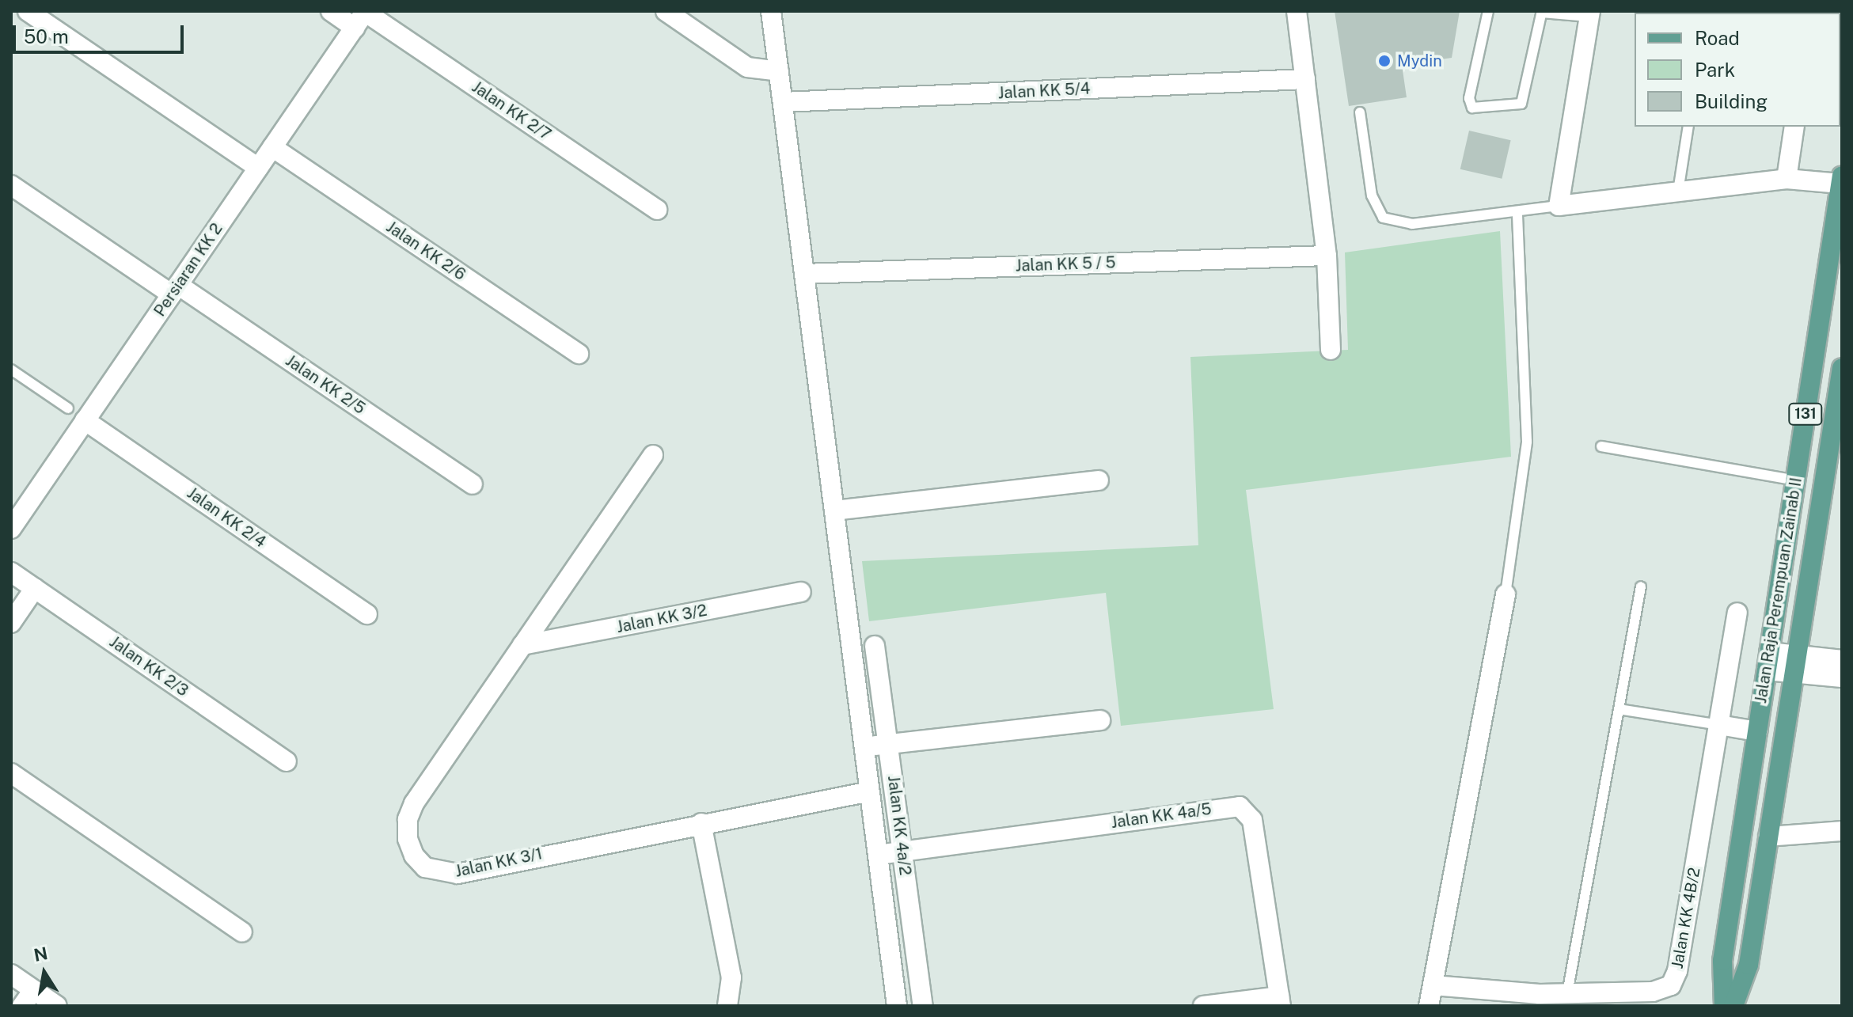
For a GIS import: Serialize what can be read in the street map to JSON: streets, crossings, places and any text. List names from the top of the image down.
{
  "streets": {
    "main road": ["131", "Jalan Raja Perempuan Zainab II"],
    "street": [
      "Jalan KK 5/4",
      "Jalan KK 2/7",
      "Jalan KK 2/6",
      "Jalan KK 5 / 5",
      "Persiaran KK 2",
      "Jalan KK 2/5",
      "Jalan KK 2/4",
      "Jalan KK 3/2",
      "Jalan KK 2/3",
      "Jalan KK 4a/5",
      "Jalan KK 4a/2",
      "Jalan KK 3/1",
      "Jalan KK 4B/2"
    ]
  },
  "crossings": [
    ["Jalan KK 2/7", "Persiaran KK 2"],
    ["Jalan KK 2/6", "Persiaran KK 2"],
    ["Persiaran KK 2", "Jalan KK 2/5"],
    ["Persiaran KK 2", "Jalan KK 2/4"],
    ["Jalan KK 3/2", "Jalan KK 3/1"],
    ["Jalan KK 4a/5", "Jalan KK 4a/2"]
  ],
  "places": ["Mydin"],
  "legend": ["Road", "Park", "Building"],
  "scale_bar": "50 m",
  "north": "top"
}
